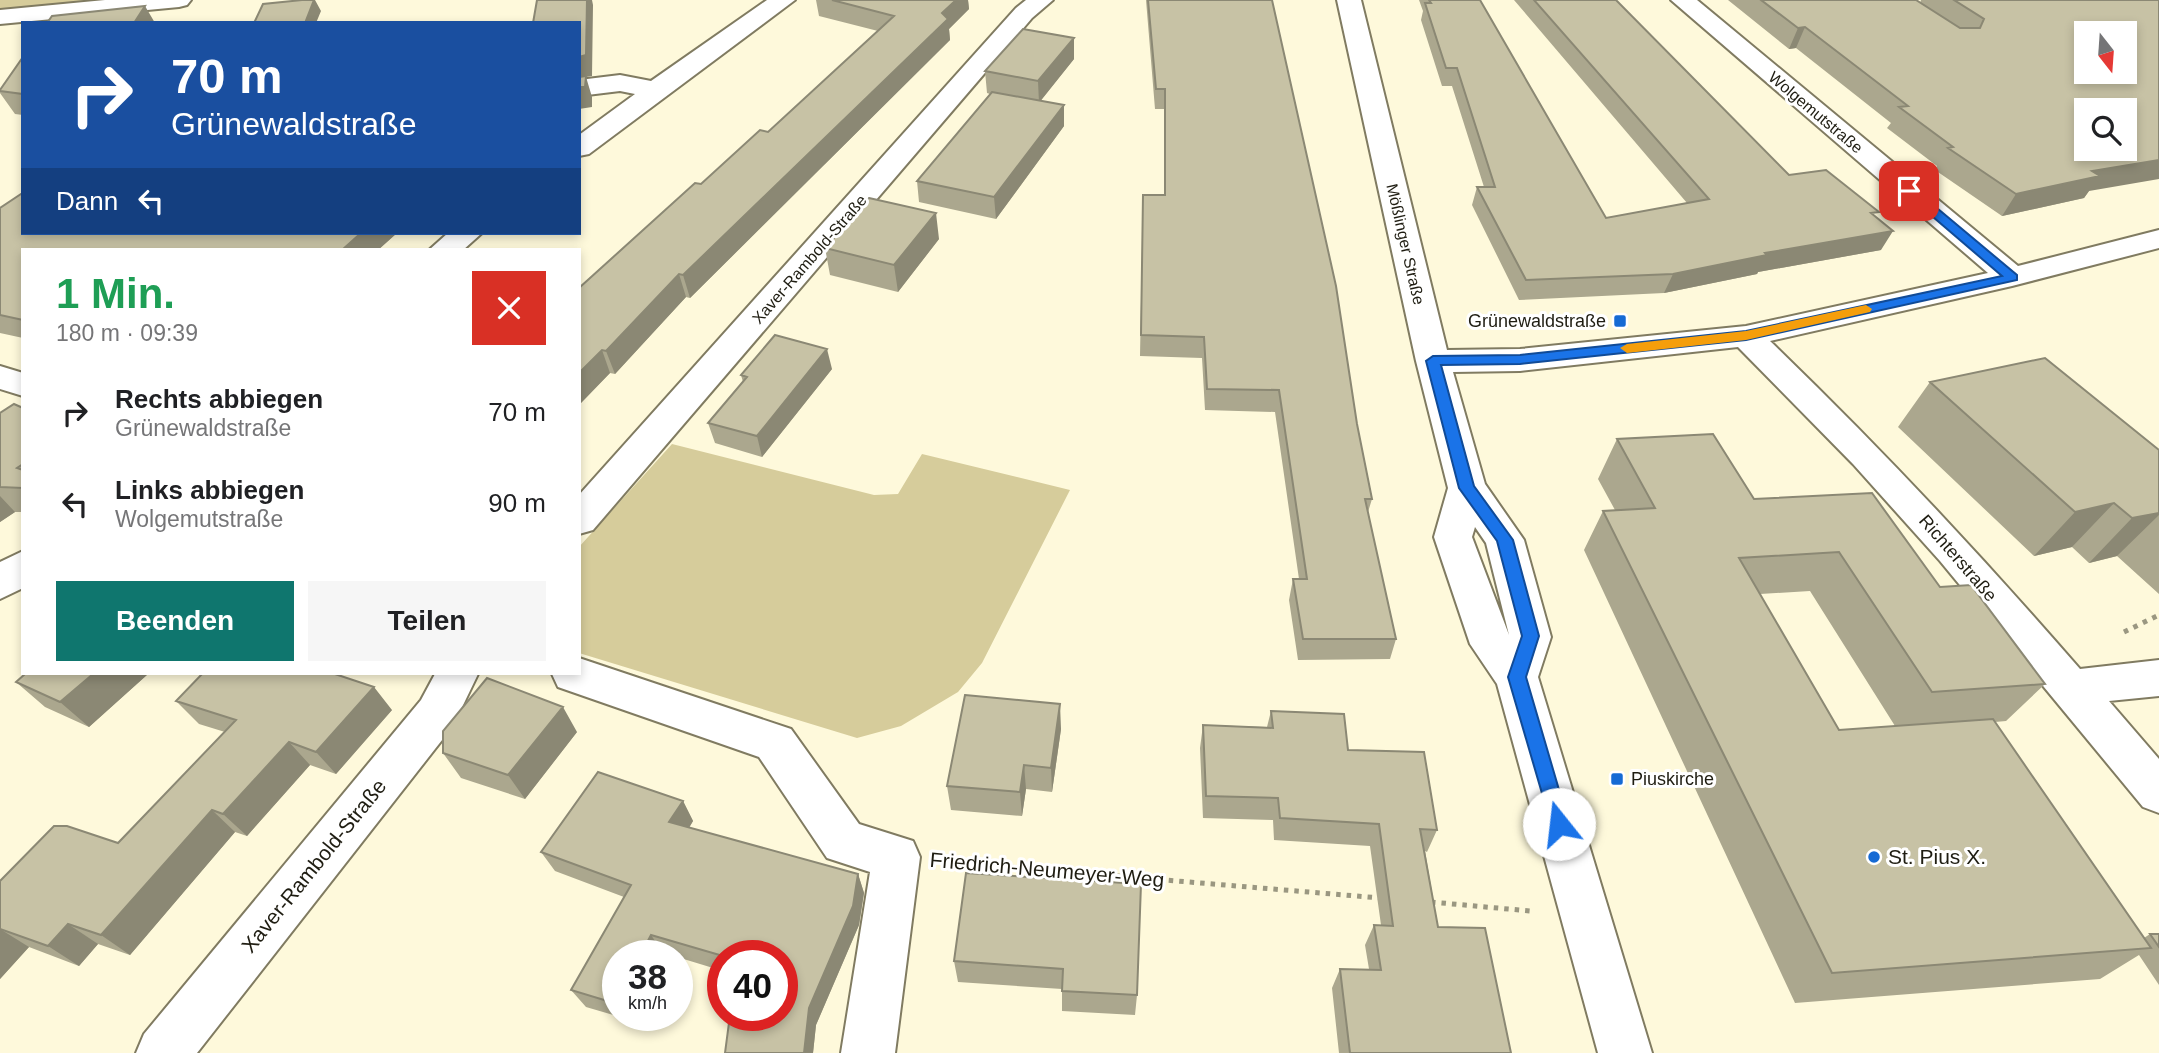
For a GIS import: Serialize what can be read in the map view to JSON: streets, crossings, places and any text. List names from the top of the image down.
{
  "streets": {
    "street": [
      "Wolgemutstraße",
      "Mößlinger Straße",
      "Xaver-Rambold-Straße",
      "Richterstraße"
    ],
    "path": ["Friedrich-Neumeyer-Weg"]
  },
  "places": {
    "transit": ["Grünewaldstraße", "Piuskirche"],
    "other": ["St. Pius X."]
  },
  "north": "bottom",
  "page": {
    "turn": ["70 m", "Grünewaldstraße"],
    "then": "Dann",
    "heading": ["1 Min.", "180 m · 09:39"],
    "list": [
      {
        "name": "Rechts abbiegen",
        "note": "Grünewaldstraße",
        "value": "70 m"
      },
      {
        "name": "Links abbiegen",
        "note": "Wolgemutstraße",
        "value": "90 m"
      }
    ],
    "buttons": ["Beenden", "Teilen"],
    "speed": "38 km/h",
    "limit": "40"
  }
}
